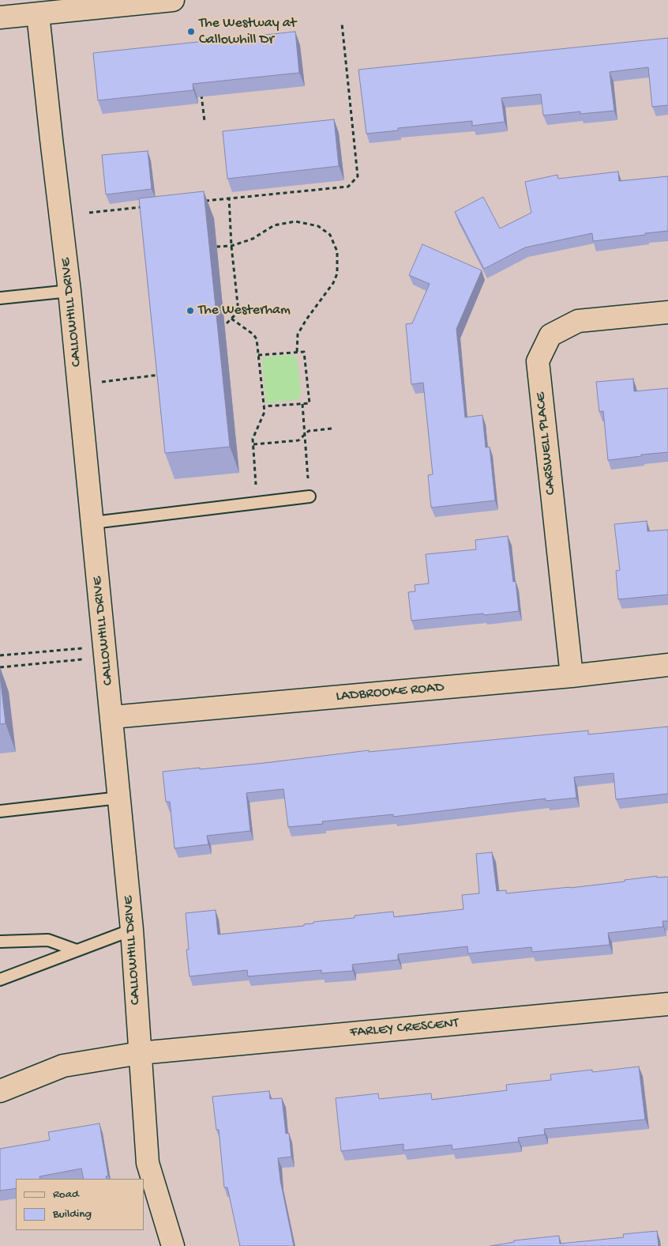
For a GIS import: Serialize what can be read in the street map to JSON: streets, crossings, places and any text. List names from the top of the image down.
{
  "streets": {
    "street": [
      "CALLOWHILL DRIVE",
      "CARSWELL PLACE",
      "LADBROOKE ROAD",
      "FARLEY CRESCENT"
    ]
  },
  "crossings": [
    ["CALLOWHILL DRIVE", "LADBROOKE ROAD"],
    ["CALLOWHILL DRIVE", "FARLEY CRESCENT"],
    ["CARSWELL PLACE", "LADBROOKE ROAD"]
  ],
  "places": ["The Westway at Callowhill Dr", "The Westerham"],
  "legend": ["Road", "Building"]
}
